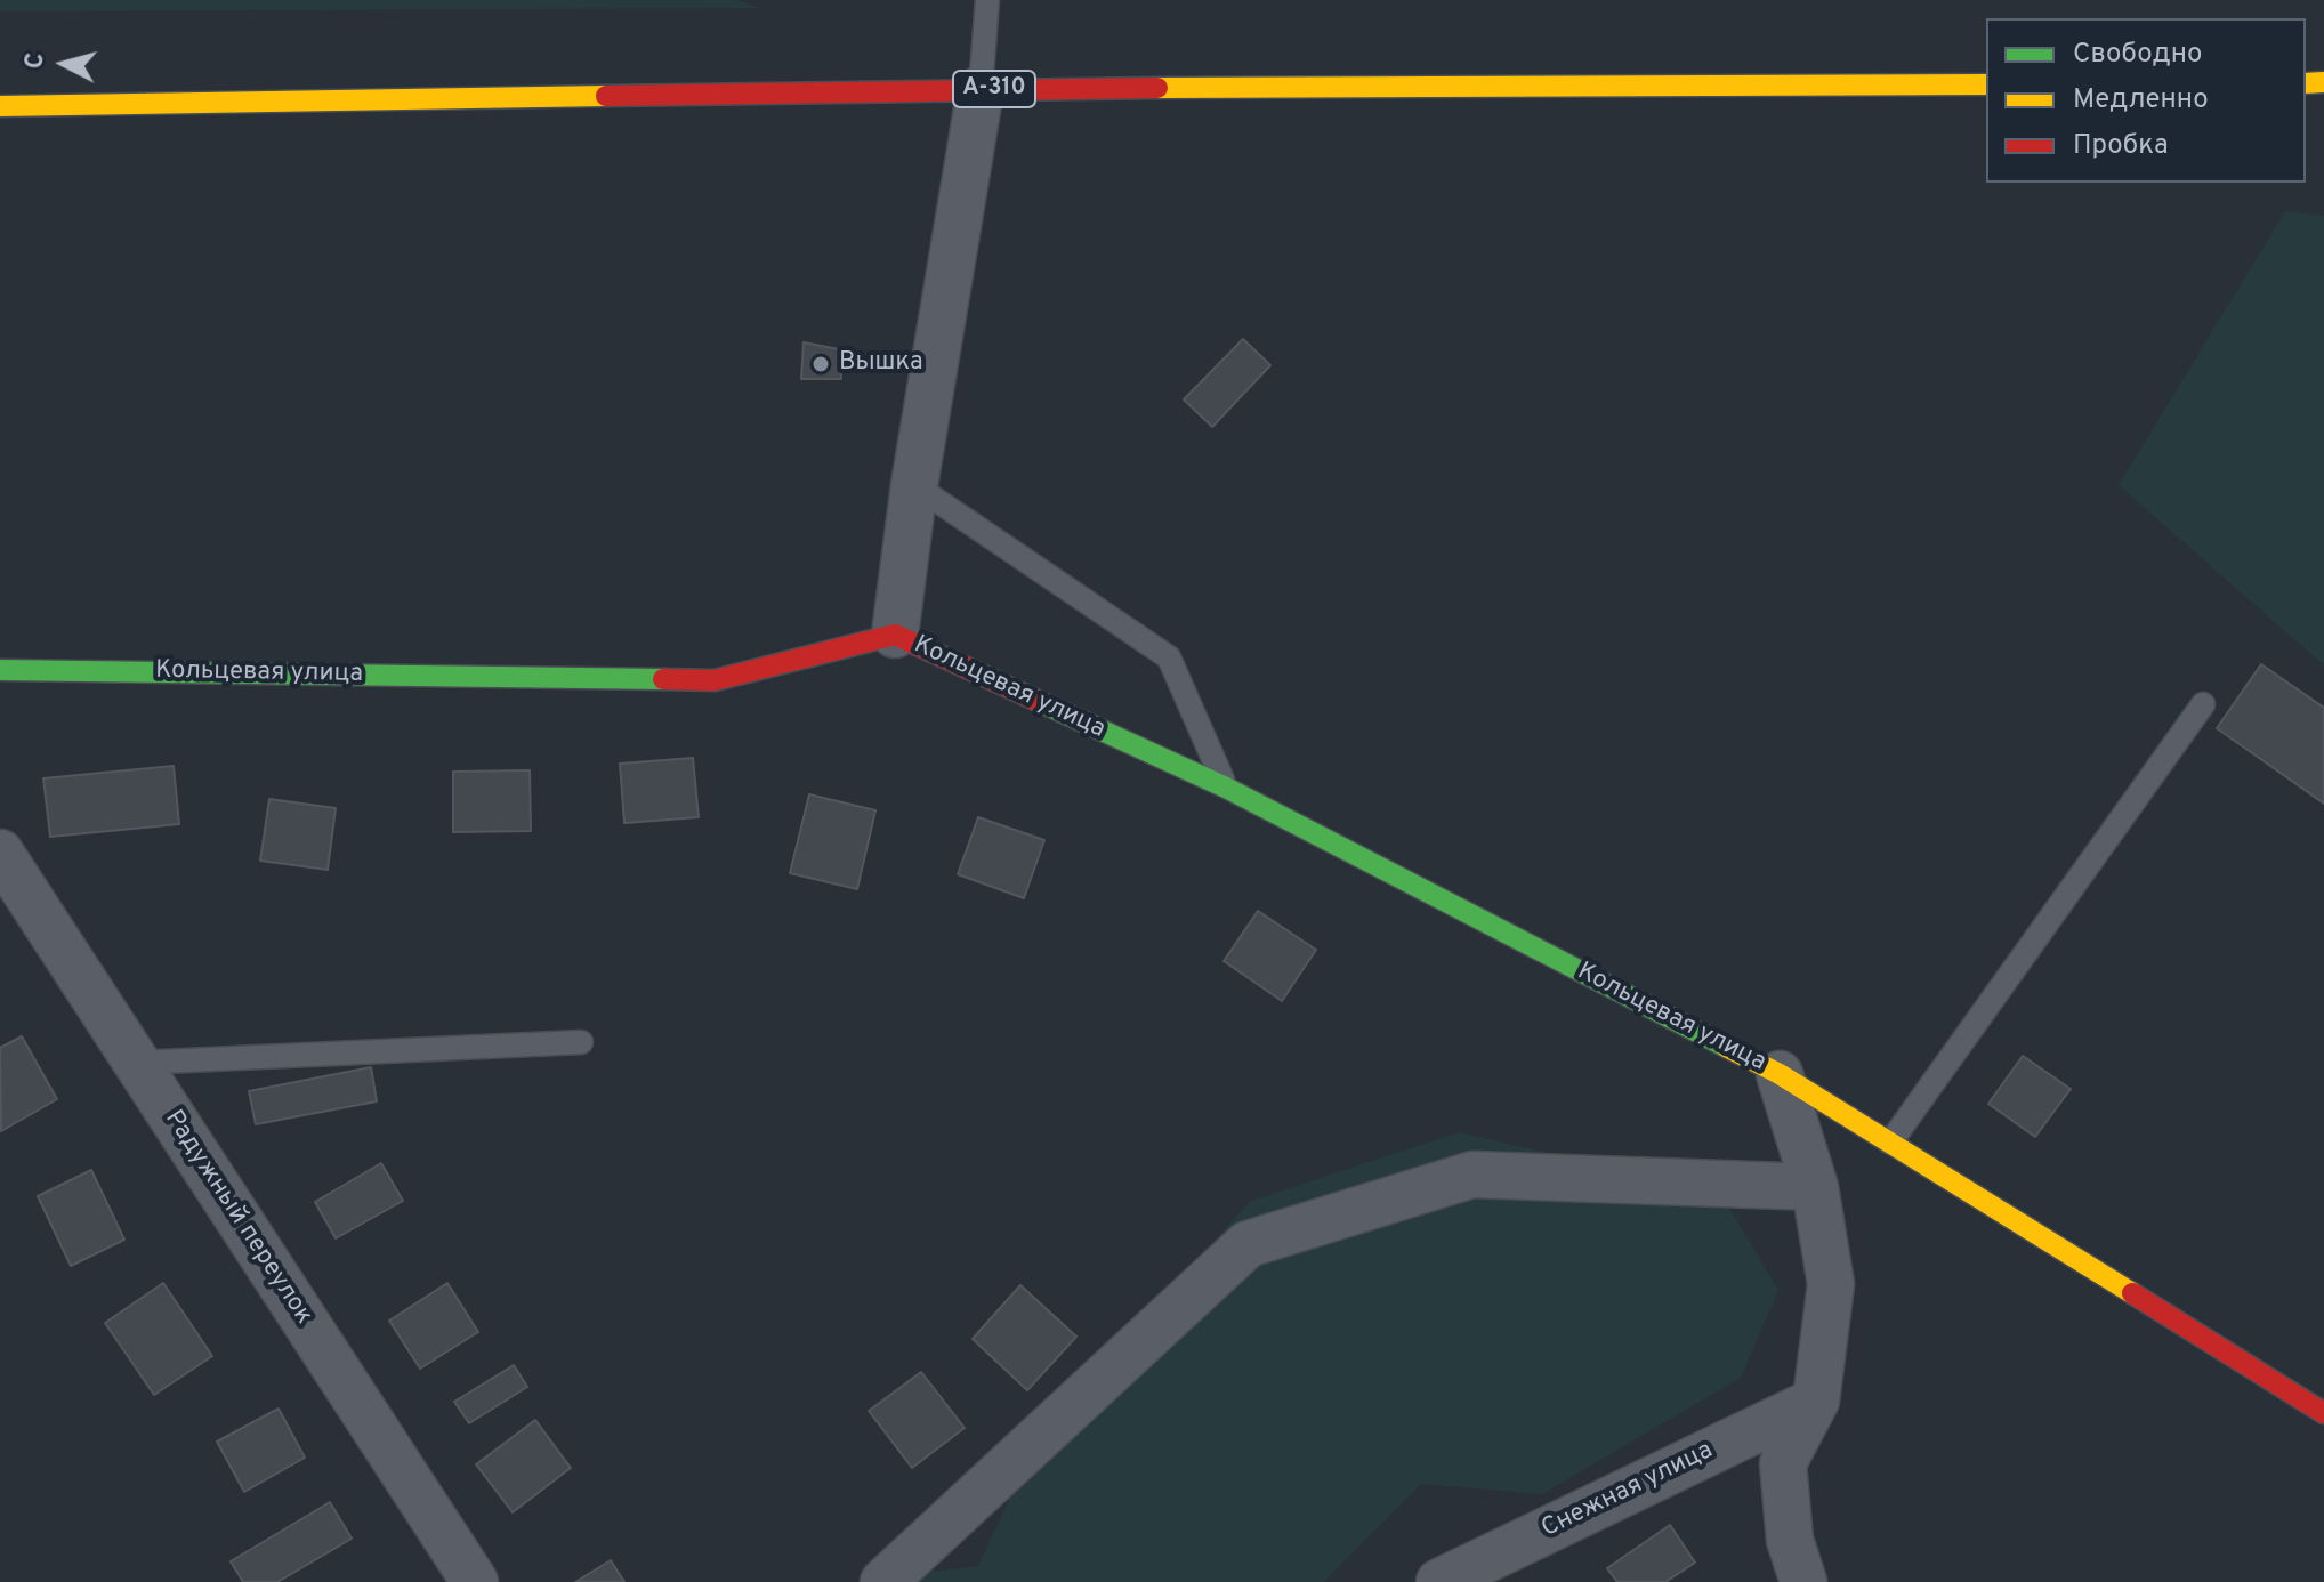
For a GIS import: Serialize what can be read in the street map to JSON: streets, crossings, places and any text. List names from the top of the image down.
{
  "streets": {
    "main road": ["А-310", "Кольцевая улица"],
    "street": ["Радужный переулок", "Снежная улица"]
  },
  "crossings": [
    ["Кольцевая улица", "Снежная улица"]
  ],
  "places": ["Вышка"],
  "legend": ["Свободно", "Медленно", "Пробка"],
  "north": "left"
}
